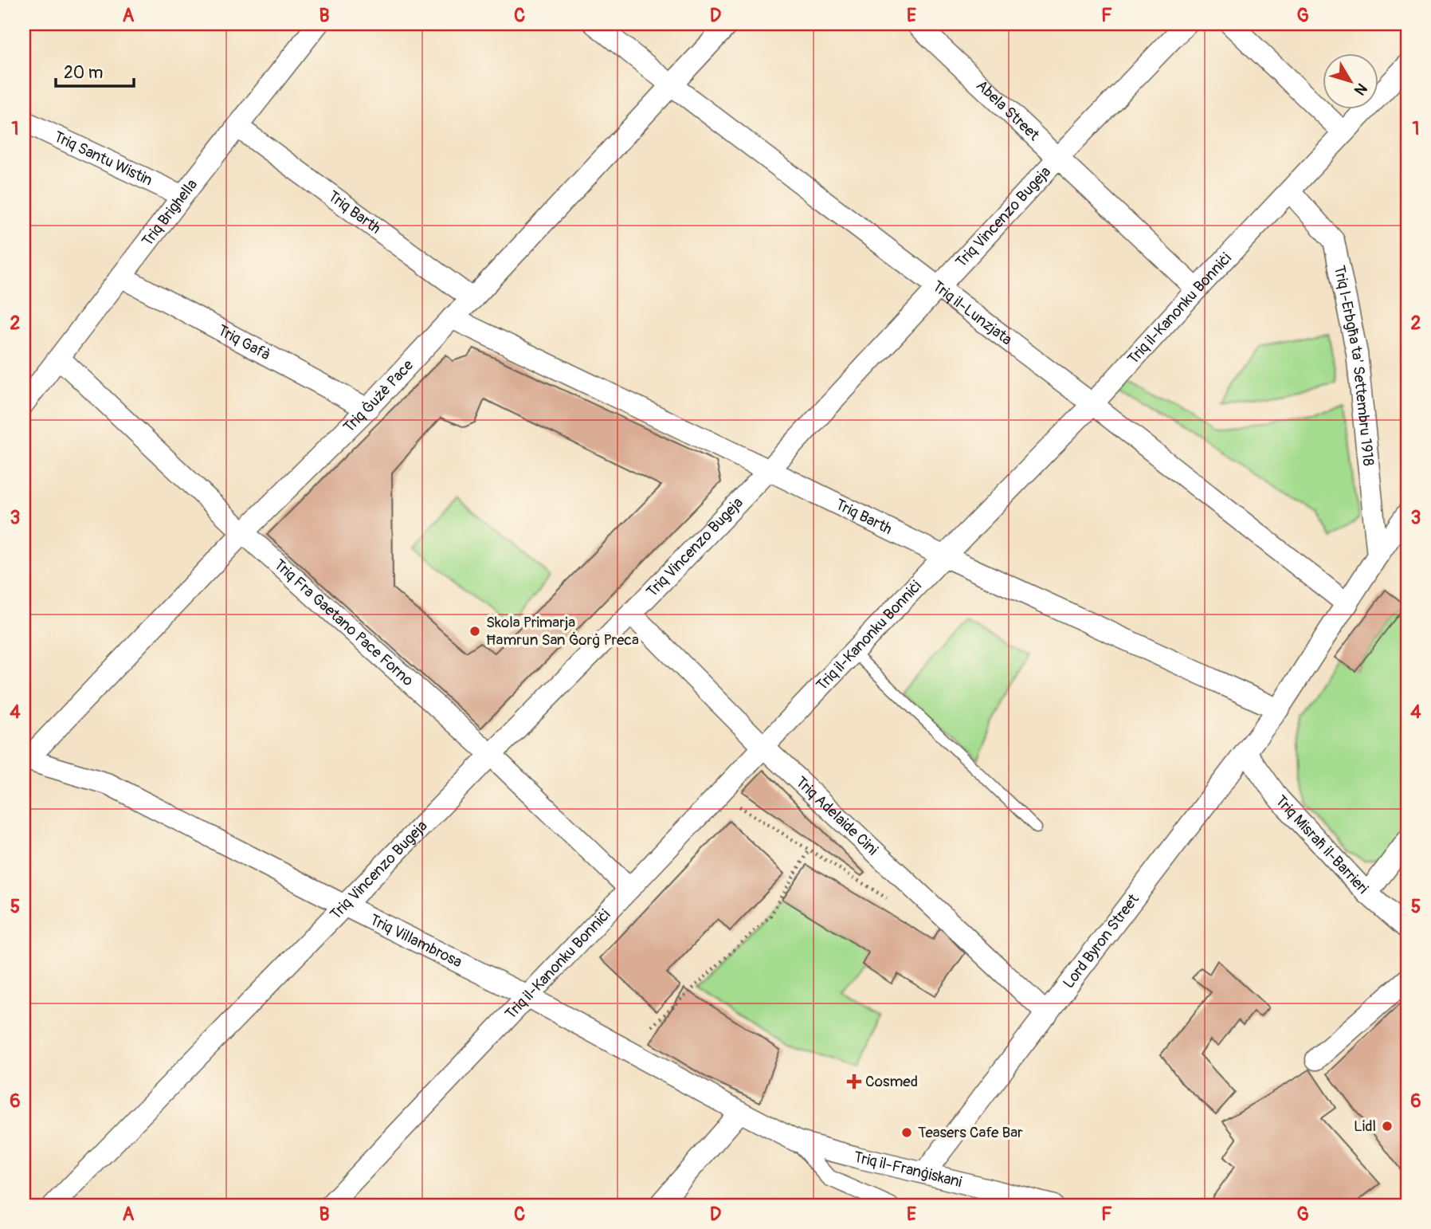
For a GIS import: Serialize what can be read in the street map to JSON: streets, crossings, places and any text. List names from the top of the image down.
{
  "streets": {
    "street": [
      "Abela Street",
      "Triq Santu Wistin",
      "Triq Brighella",
      "Triq Barth",
      "Triq Vincenzo Bugeja",
      "Triq il-Kanonku Bonniċi",
      "Triq il-Lunzjata",
      "Triq Gafà",
      "Triq l-Erbgħa ta' Settembru 1918",
      "Triq Ġużè Pace",
      "Triq Fra Gaetano Pace Forno",
      "Triq Adelaide Cini",
      "Triq Misraħ il-Barrieri",
      "Triq Villambrosa",
      "Lord Byron Street",
      "Triq il-Franġiskani"
    ]
  },
  "crossings": [
    ["Abela Street", "Triq Vincenzo Bugeja"],
    ["Abela Street", "Triq il-Kanonku Bonniċi"],
    ["Triq Santu Wistin", "Triq Brighella"],
    ["Triq Brighella", "Triq Barth"],
    ["Triq Brighella", "Triq Gafà"],
    ["Triq Brighella", "Triq Fra Gaetano Pace Forno"],
    ["Triq Barth", "Triq Vincenzo Bugeja"],
    ["Triq Barth", "Triq il-Kanonku Bonniċi"],
    ["Triq Barth", "Triq Ġużè Pace"],
    ["Triq Barth", "Lord Byron Street"],
    ["Triq Vincenzo Bugeja", "Triq il-Lunzjata"],
    ["Triq Vincenzo Bugeja", "Triq Fra Gaetano Pace Forno"],
    ["Triq Vincenzo Bugeja", "Triq Adelaide Cini"],
    ["Triq Vincenzo Bugeja", "Triq Villambrosa"],
    ["Triq il-Kanonku Bonniċi", "Triq il-Lunzjata"],
    ["Triq il-Kanonku Bonniċi", "Triq l-Erbgħa ta' Settembru 1918"],
    ["Triq il-Kanonku Bonniċi", "Triq Fra Gaetano Pace Forno"],
    ["Triq il-Kanonku Bonniċi", "Triq Adelaide Cini"],
    ["Triq il-Kanonku Bonniċi", "Triq Villambrosa"],
    ["Triq il-Lunzjata", "Triq Ġużè Pace"],
    ["Triq Gafà", "Triq Ġużè Pace"],
    ["Triq Ġużè Pace", "Triq Fra Gaetano Pace Forno"],
    ["Triq Ġużè Pace", "Triq Villambrosa"],
    ["Triq Adelaide Cini", "Lord Byron Street"],
    ["Triq Misraħ il-Barrieri", "Lord Byron Street"],
    ["Triq Villambrosa", "Triq il-Franġiskani"],
    ["Lord Byron Street", "Triq il-Franġiskani"]
  ],
  "places": {
    "other": ["Skola Primarja Ħamrun San Ġorġ Preca", "Lidl", "Teasers Cafe Bar"],
    "health": ["Cosmed"]
  },
  "scale_bar": "20 m",
  "north": "bottom right",
  "grid": {
    "columns": [
      "A",
      "B",
      "C",
      "D",
      "E",
      "F",
      "G"
    ],
    "rows": [
      "1",
      "2",
      "3",
      "4",
      "5",
      "6"
    ]
  }
}
